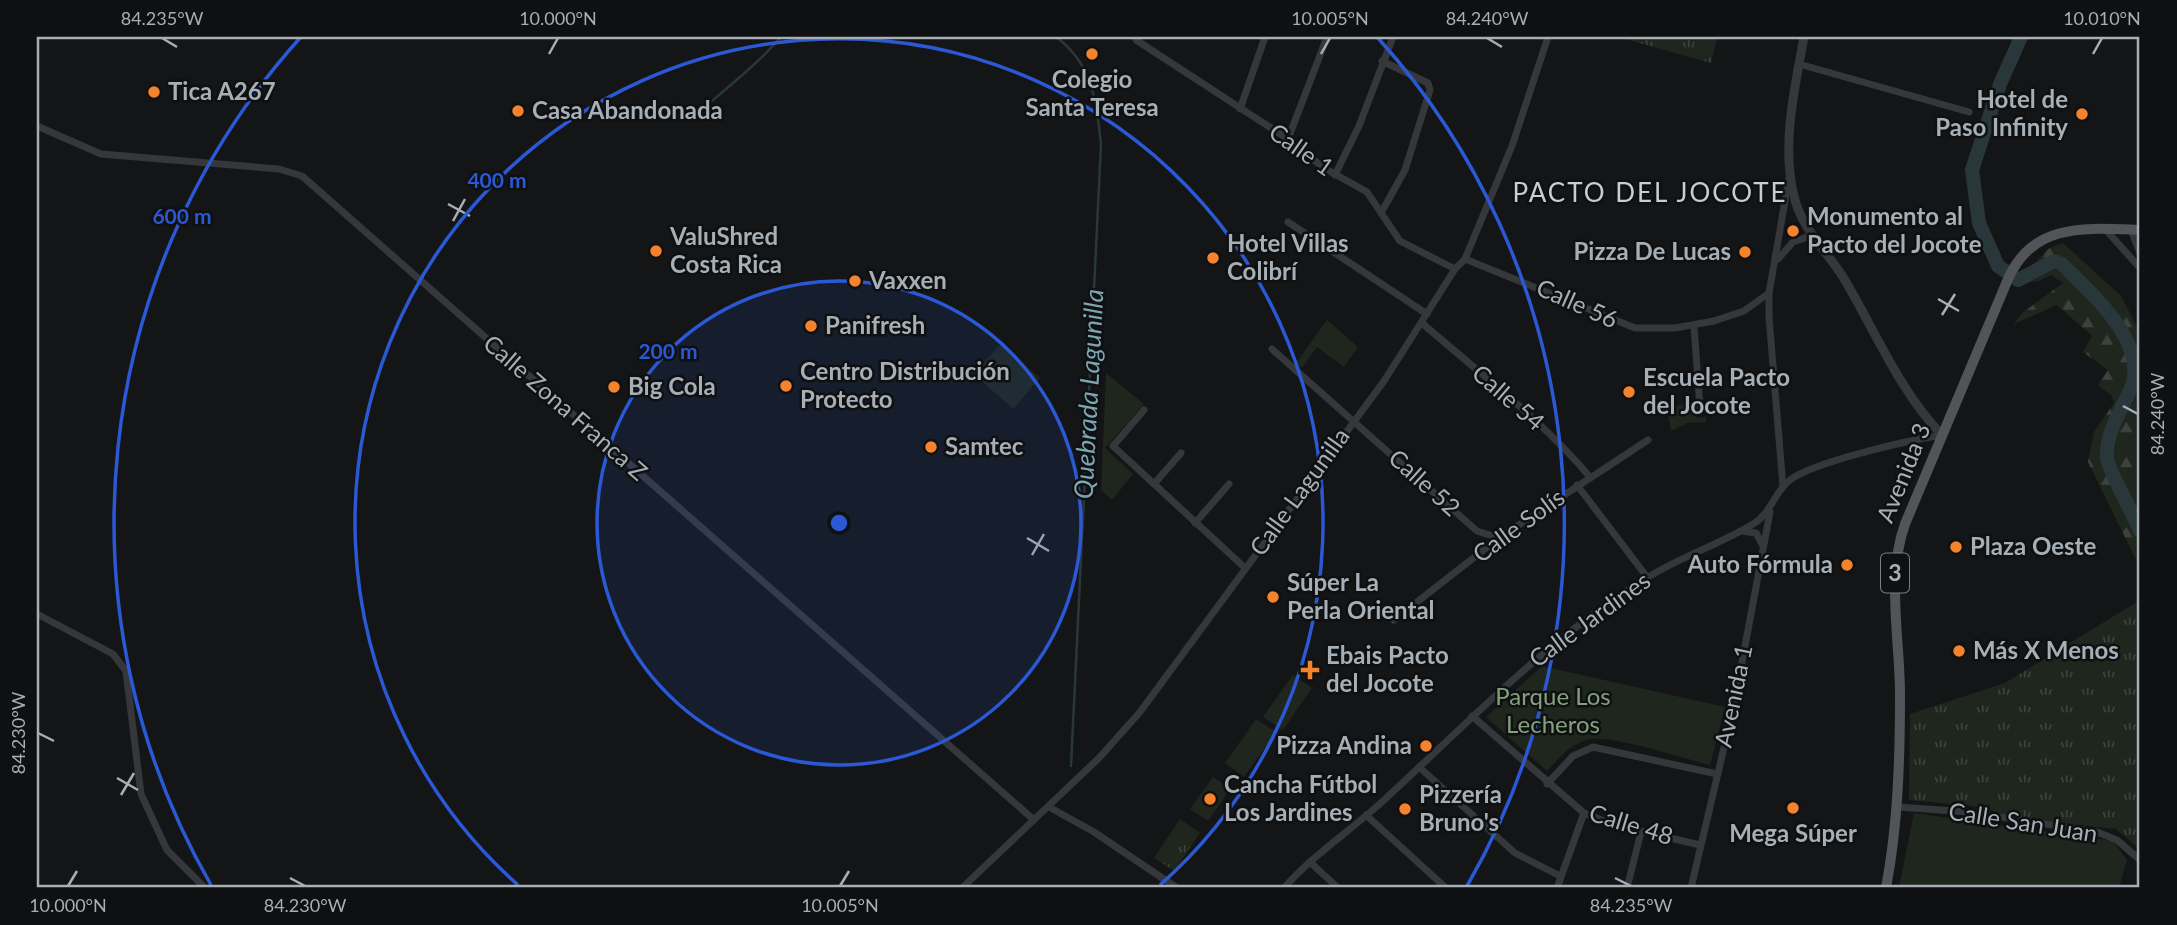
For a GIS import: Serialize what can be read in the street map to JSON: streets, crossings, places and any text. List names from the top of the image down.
{
  "streets": {
    "main road": ["Avenida 3", "3"],
    "street": [
      "Calle 1",
      "Calle 56",
      "Calle 54",
      "Calle Zona Franca Z",
      "Calle 52",
      "Calle Lagunilla",
      "Calle Solís",
      "Calle Jardines",
      "Avenida 1",
      "Calle San Juan",
      "Calle 48"
    ]
  },
  "crossings": [
    ["Calle 1", "Calle Lagunilla"],
    ["Calle 56", "Calle Lagunilla"],
    ["Calle 54", "Calle Lagunilla"],
    ["Calle 54", "Calle Solís"],
    ["Calle Zona Franca Z", "Calle Lagunilla"],
    ["Avenida 3", "Calle Jardines"],
    ["Avenida 3", "Calle San Juan"],
    ["Calle 52", "Calle Lagunilla"],
    ["Calle 52", "Calle Solís"],
    ["Calle Jardines", "Avenida 1"],
    ["Calle Jardines", "Calle 48"],
    ["Avenida 1", "Calle 48"]
  ],
  "districts": ["PACTO DEL JOCOTE"],
  "water": ["Quebrada Lagunilla"],
  "parks": ["Parque Los Lecheros"],
  "places": {
    "other": [
      "Colegio Santa Teresa",
      "Tica A267",
      "Casa Abandonada",
      "Hotel de Paso Infinity",
      "Monumento al Pacto del Jocote",
      "ValuShred Costa Rica",
      "Pizza De Lucas",
      "Hotel Villas Colibrí",
      "Vaxxen",
      "Panifresh",
      "Centro Distribución Protecto",
      "Big Cola",
      "Escuela Pacto del Jocote",
      "Samtec",
      "Plaza Oeste",
      "Auto Fórmula",
      "Súper La Perla Oriental",
      "Más X Menos",
      "Pizza Andina",
      "Cancha Fútbol Los Jardines",
      "Mega Súper",
      "Pizzería Bruno's"
    ],
    "health": ["Ebais Pacto del Jocote"]
  },
  "coordinates": [
    "84.235°W",
    "10.000°N",
    "10.005°N",
    "84.240°W",
    "10.010°N",
    "84.230°W"
  ],
  "rings": ["400 m", "600 m", "200 m"]
}
